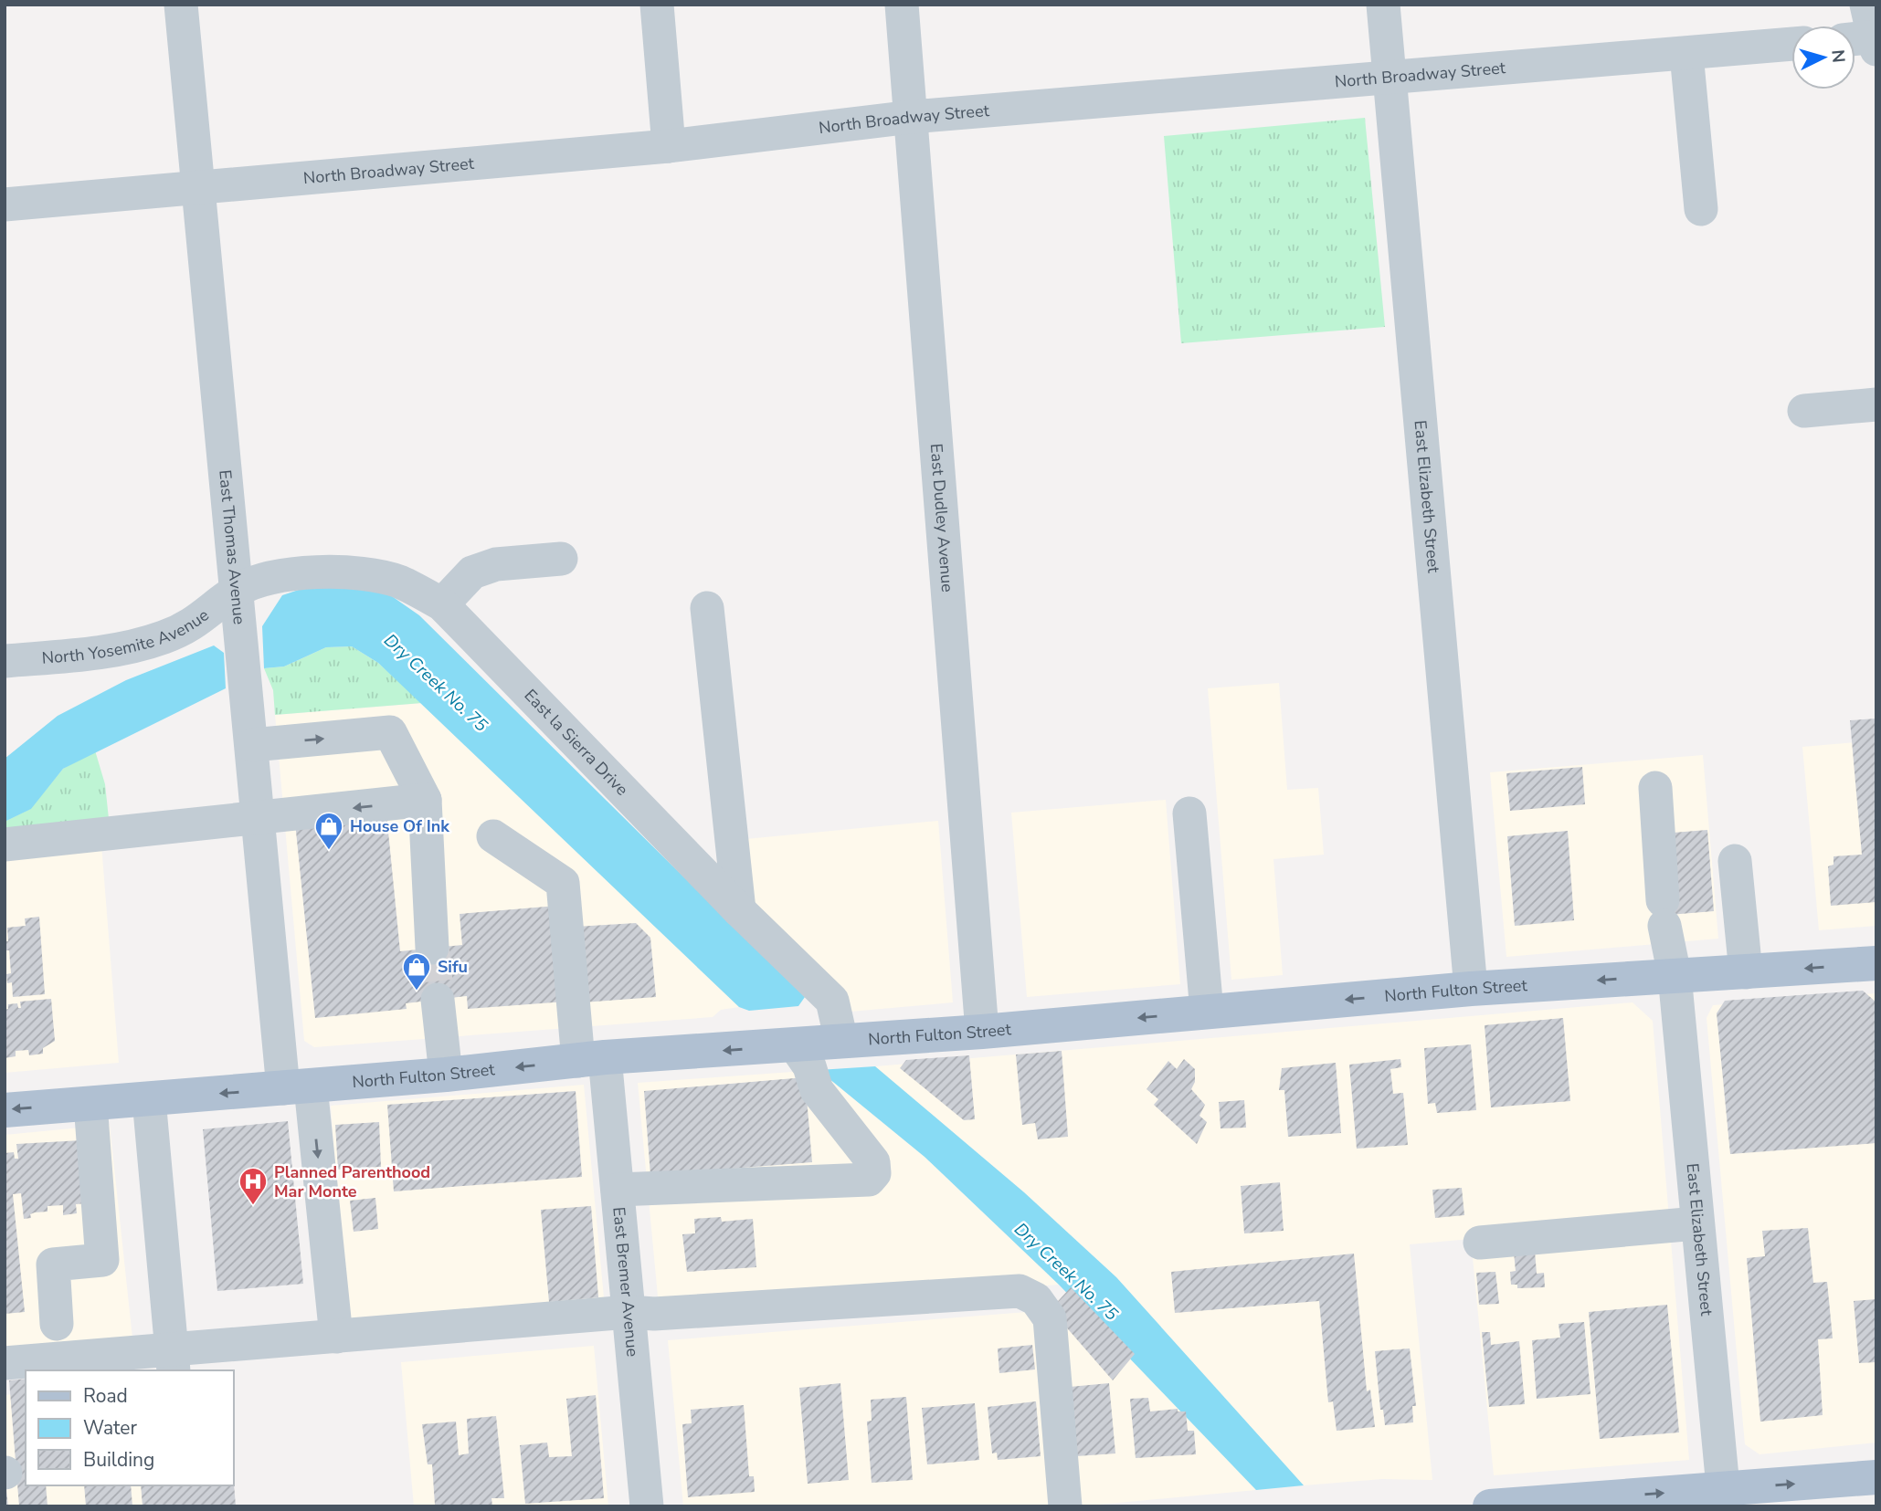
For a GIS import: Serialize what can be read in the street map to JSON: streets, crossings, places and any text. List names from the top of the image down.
{
  "streets": {
    "main road": ["North Fulton Street"],
    "street": [
      "North Broadway Street",
      "East Elizabeth Street",
      "East Dudley Avenue",
      "East Thomas Avenue",
      "North Yosemite Avenue",
      "East la Sierra Drive",
      "East Bremer Avenue"
    ]
  },
  "crossings": [
    ["North Broadway Street", "East Elizabeth Street"],
    ["North Broadway Street", "East Dudley Avenue"],
    ["North Broadway Street", "East Thomas Avenue"],
    ["East Elizabeth Street", "North Fulton Street"],
    ["East Dudley Avenue", "North Fulton Street"],
    ["East Thomas Avenue", "North Yosemite Avenue"],
    ["East Thomas Avenue", "East la Sierra Drive"],
    ["East Thomas Avenue", "North Fulton Street"],
    ["North Yosemite Avenue", "East la Sierra Drive"],
    ["East la Sierra Drive", "North Fulton Street"],
    ["North Fulton Street", "East Bremer Avenue"]
  ],
  "one_way": ["North Fulton Street"],
  "water": ["Dry Creek No. 75"],
  "places": {
    "shop": ["House Of Ink", "Sifu"],
    "hospital": ["Planned Parenthood Mar Monte"]
  },
  "legend": ["Road", "Water", "Building"],
  "north": "right"
}
